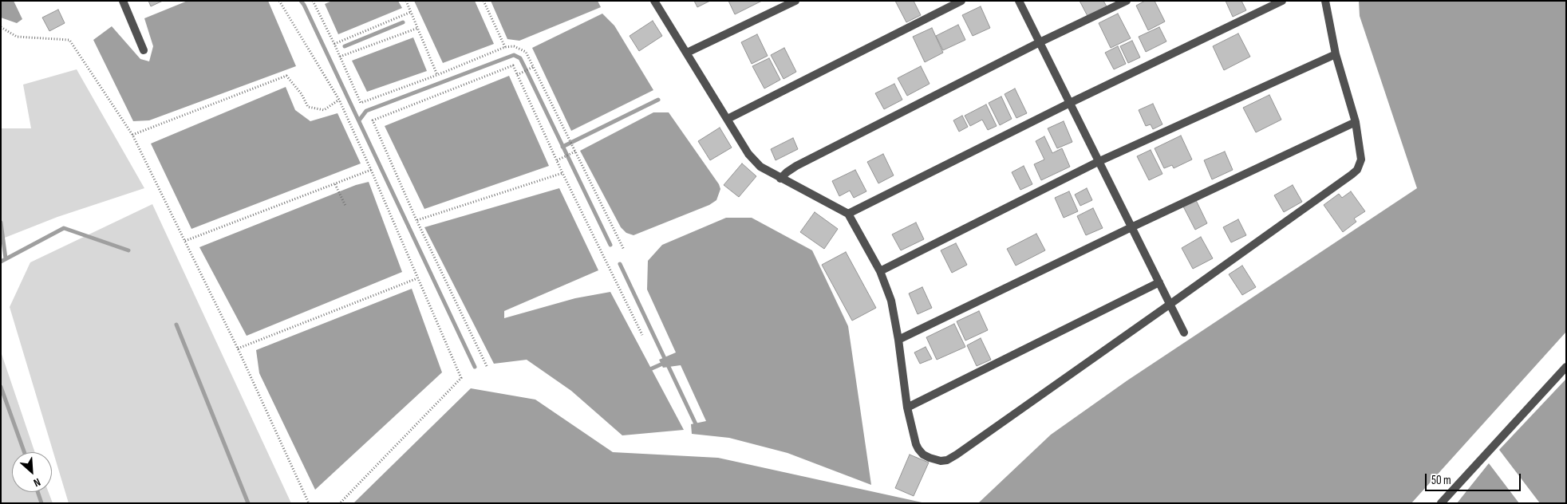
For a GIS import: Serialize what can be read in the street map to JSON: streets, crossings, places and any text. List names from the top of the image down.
{
  "scale_bar": "50 m",
  "north": "bottom right"
}
